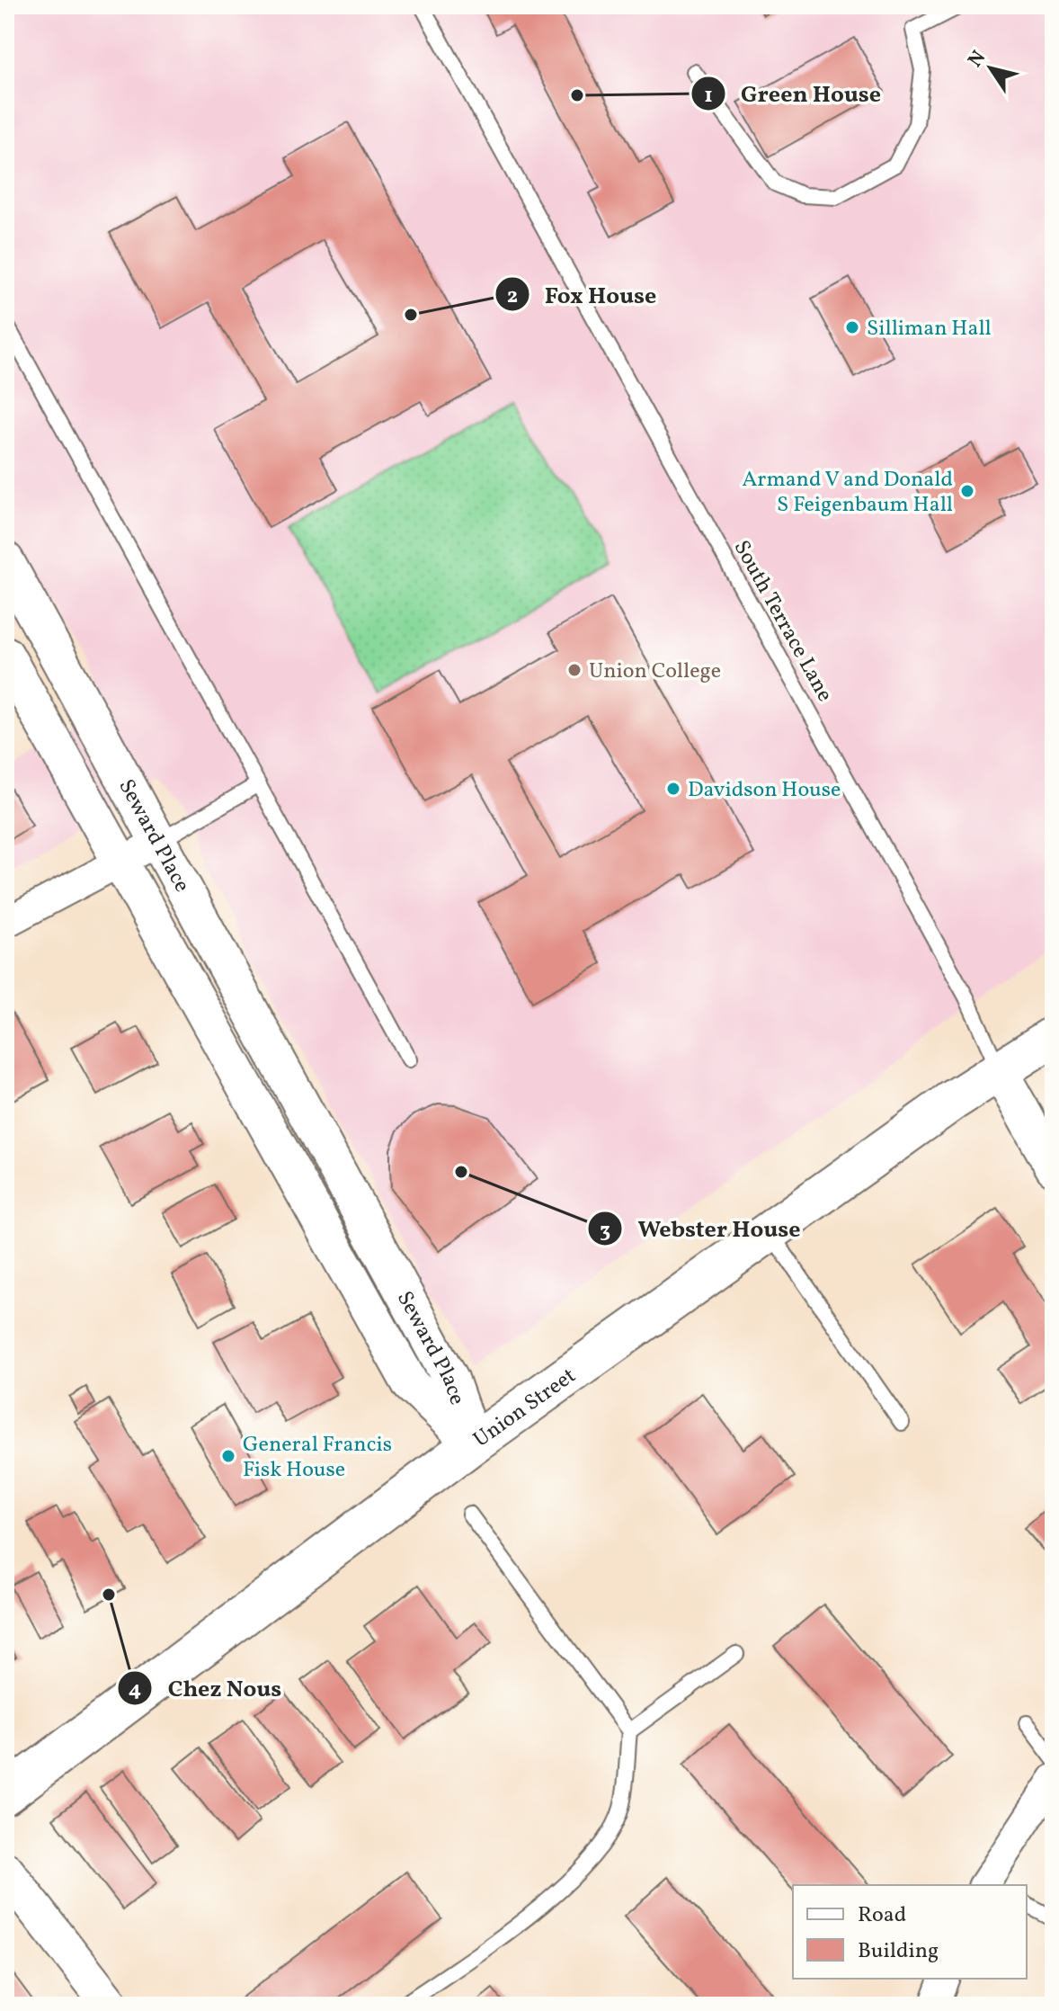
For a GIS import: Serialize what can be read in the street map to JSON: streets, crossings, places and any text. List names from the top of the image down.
{
  "streets": {
    "main road": ["Union Street"],
    "street": ["Seward Place"],
    "lane": ["South Terrace Lane"]
  },
  "crossings": [
    ["South Terrace Lane", "Union Street"],
    ["Seward Place", "Union Street"]
  ],
  "places": [
    "Green House",
    "Fox House",
    "Silliman Hall",
    "Armand V and Donald S Feigenbaum Hall",
    "Union College",
    "Davidson House",
    "Webster House",
    "General Francis Fisk House",
    "Chez Nous"
  ],
  "legend": ["Road", "Building"],
  "north": "top left"
}
